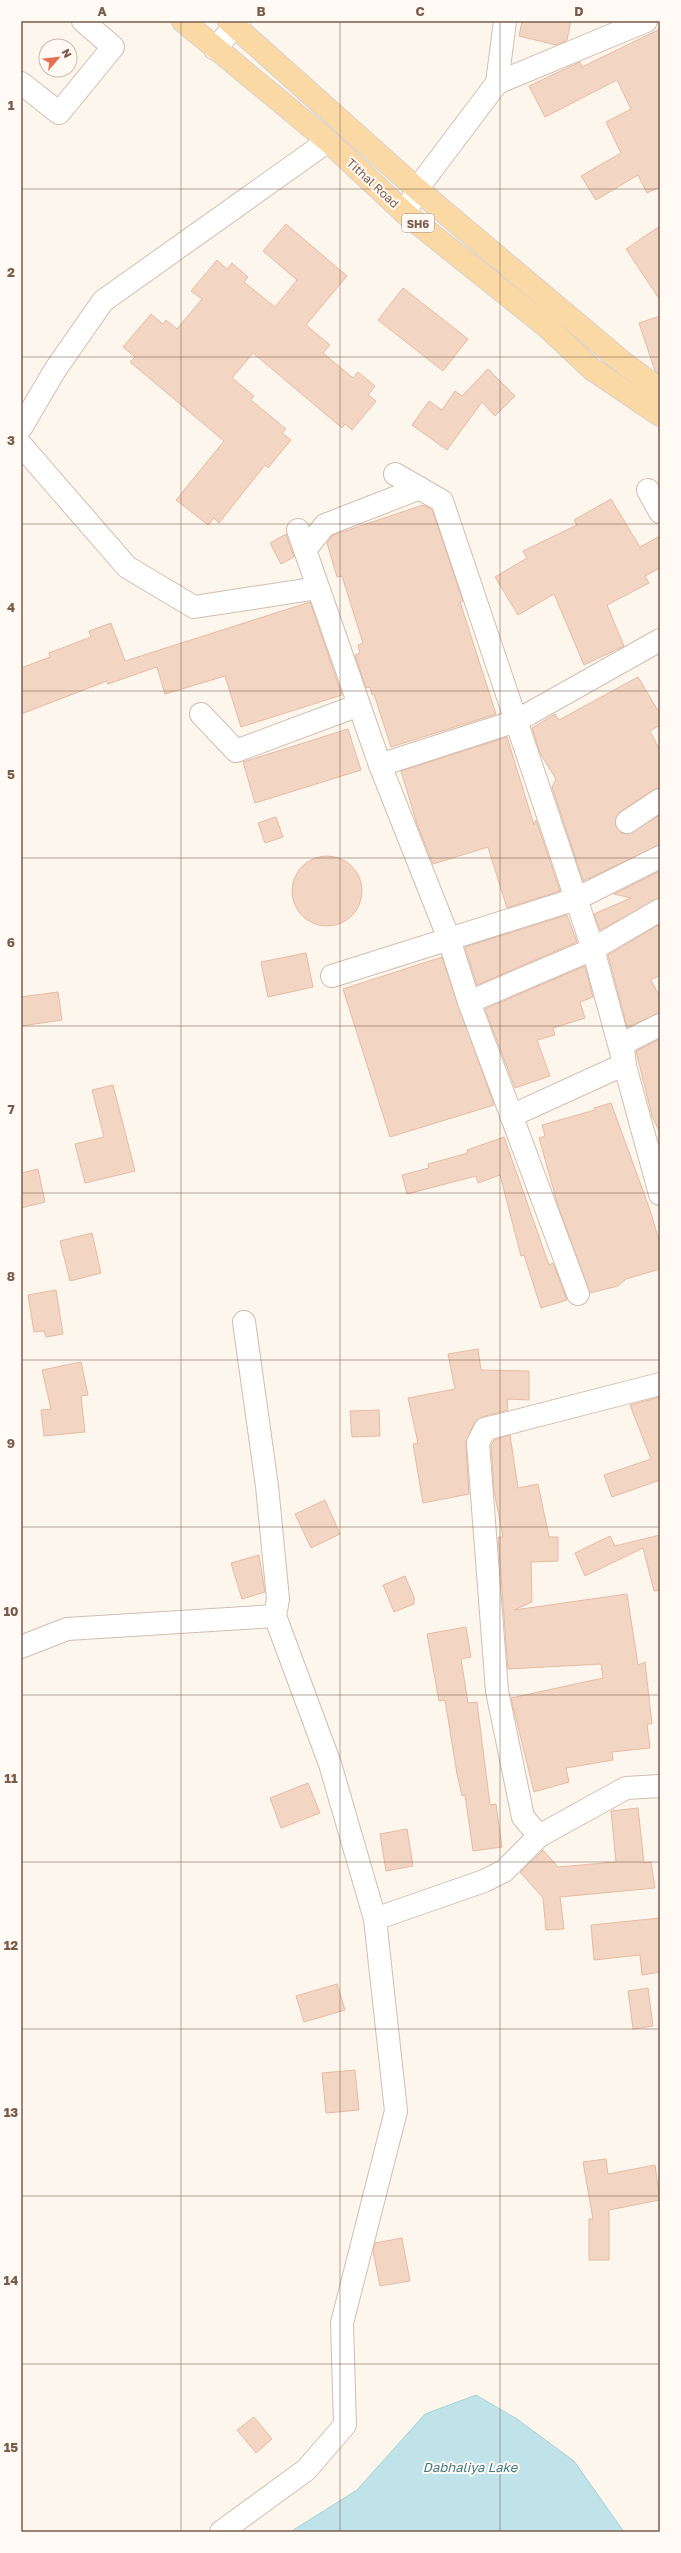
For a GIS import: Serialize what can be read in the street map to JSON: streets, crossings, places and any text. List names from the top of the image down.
{
  "streets": {
    "main road": ["Tithal Road", "SH6"]
  },
  "water": ["Dabhaliya Lake"],
  "north": "top right",
  "grid": {
    "columns": [
      "A",
      "B",
      "C",
      "D"
    ],
    "rows": [
      "1",
      "2",
      "3",
      "4",
      "5",
      "6",
      "7",
      "8",
      "9",
      "10",
      "11",
      "12",
      "13",
      "14",
      "15"
    ]
  }
}
